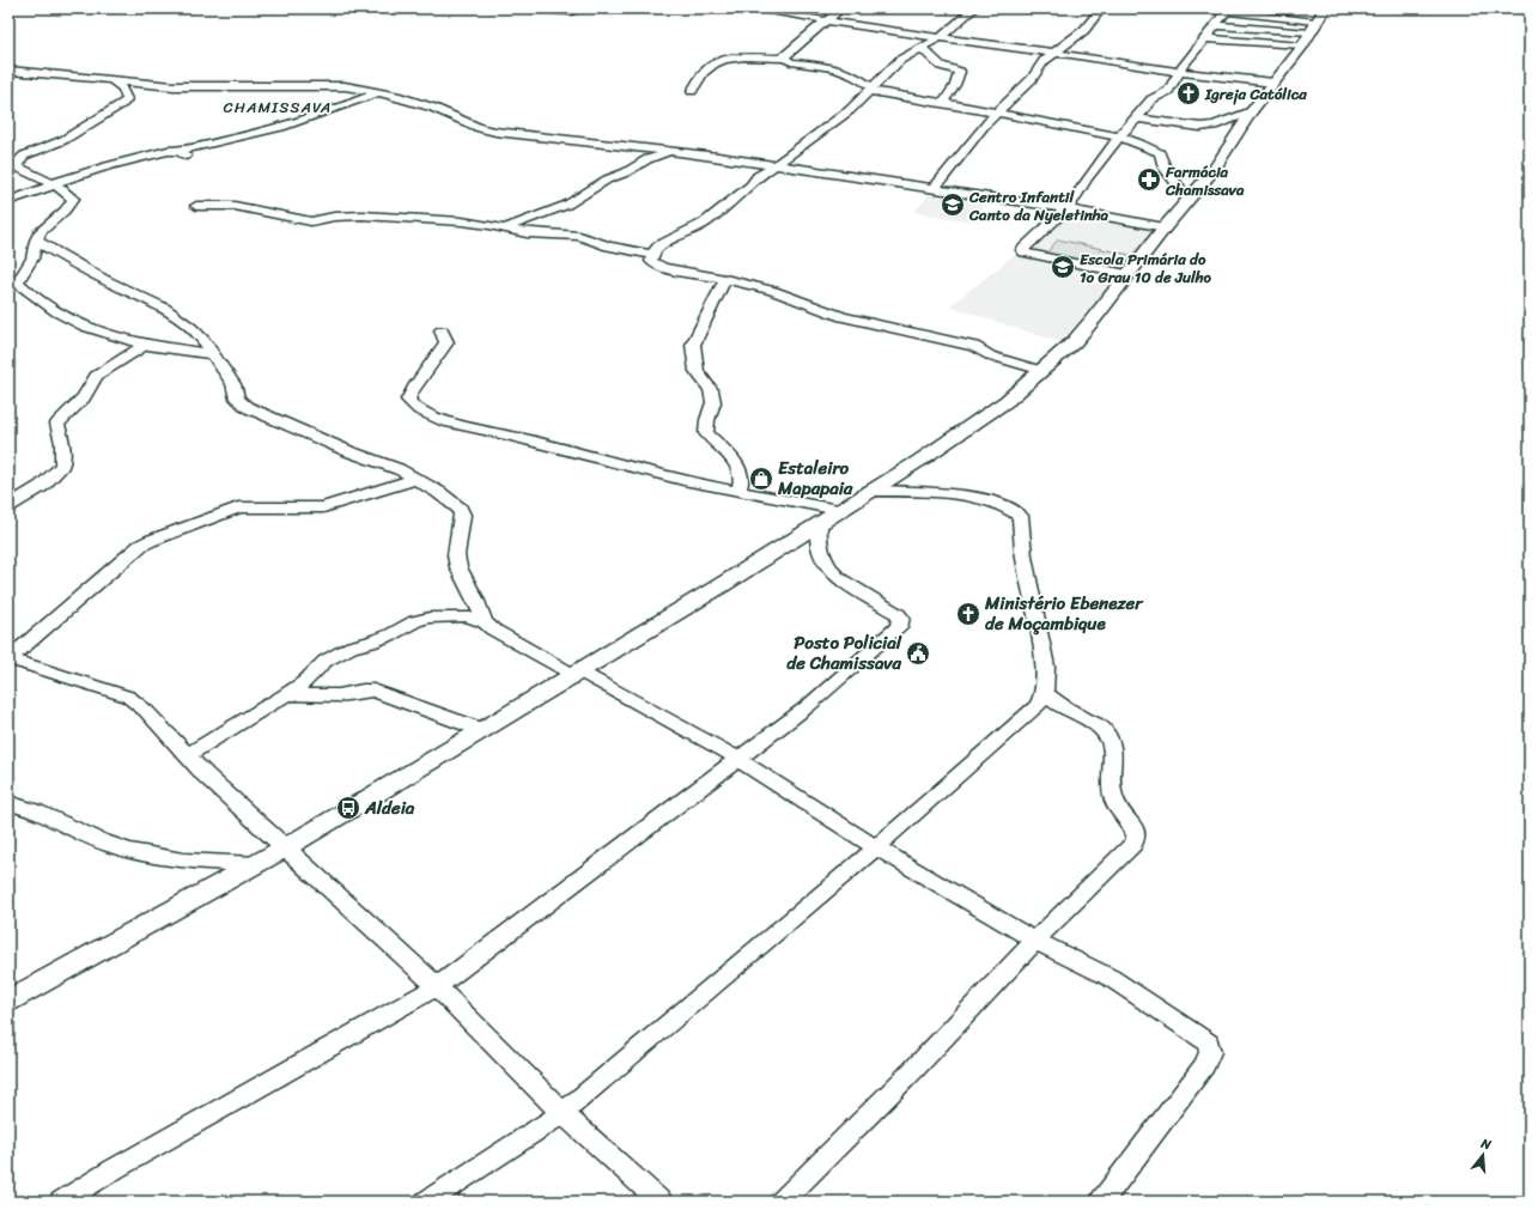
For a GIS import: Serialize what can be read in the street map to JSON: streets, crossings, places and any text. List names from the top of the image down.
{
  "districts": ["CHAMISSAVA"],
  "places": {
    "church": ["Igreja Católica", "Ministério Ebenezer de Moçambique"],
    "pharmacy": ["Farmácia Chamissava"],
    "school or university": ["Centro Infantil Canto da Nyeletinha", "Escola Primária do 1o Grau 10 de Julho"],
    "shop": ["Estaleiro Mapapaia"],
    "public building": ["Posto Policial de Chamissava"],
    "bus stop": ["Aldeia"]
  },
  "north": "top"
}
